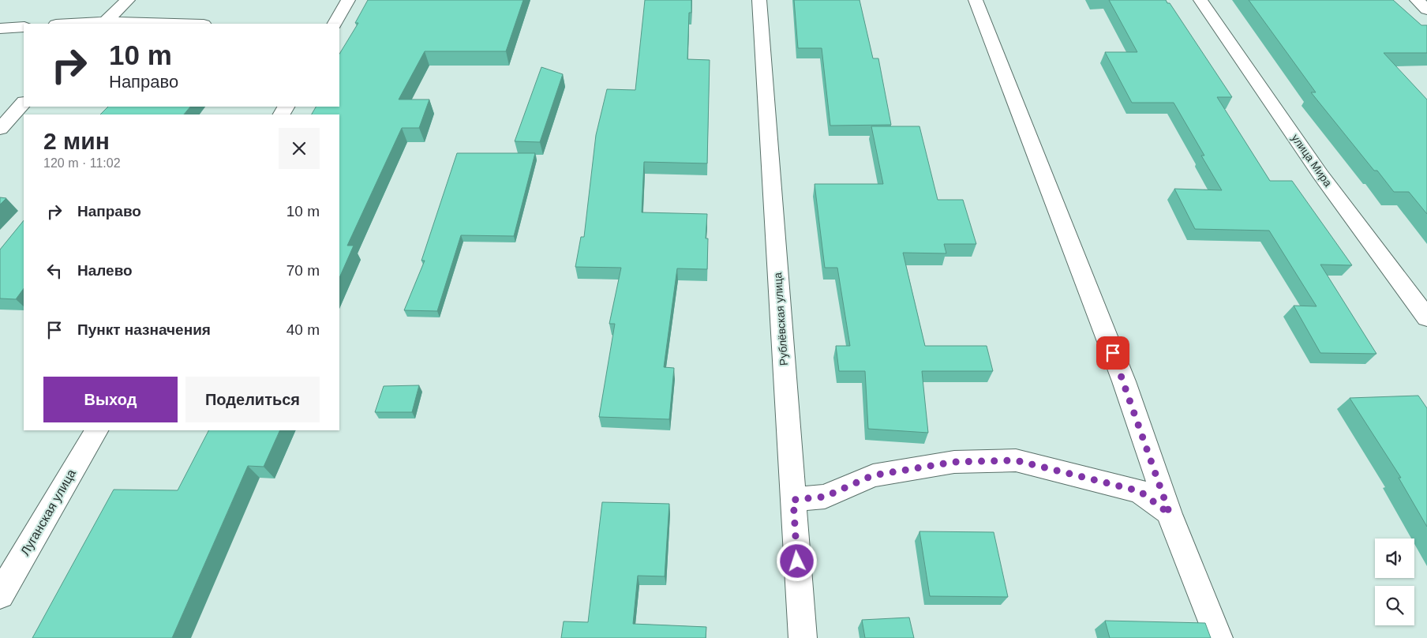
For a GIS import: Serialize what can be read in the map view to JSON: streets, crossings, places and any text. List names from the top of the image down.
{
  "streets": {
    "street": ["улица Мира", "Рублёвская улица", "Луганская улица"]
  },
  "page": {
    "turn": ["10 m", "Направо"],
    "heading": ["2 мин", "120 m · 11:02"],
    "list": [
      {
        "name": "Направо",
        "value": "10 m"
      },
      {
        "name": "Налево",
        "value": "70 m"
      },
      {
        "name": "Пункт назначения",
        "value": "40 m"
      }
    ],
    "buttons": ["Выход", "Поделиться"]
  }
}
